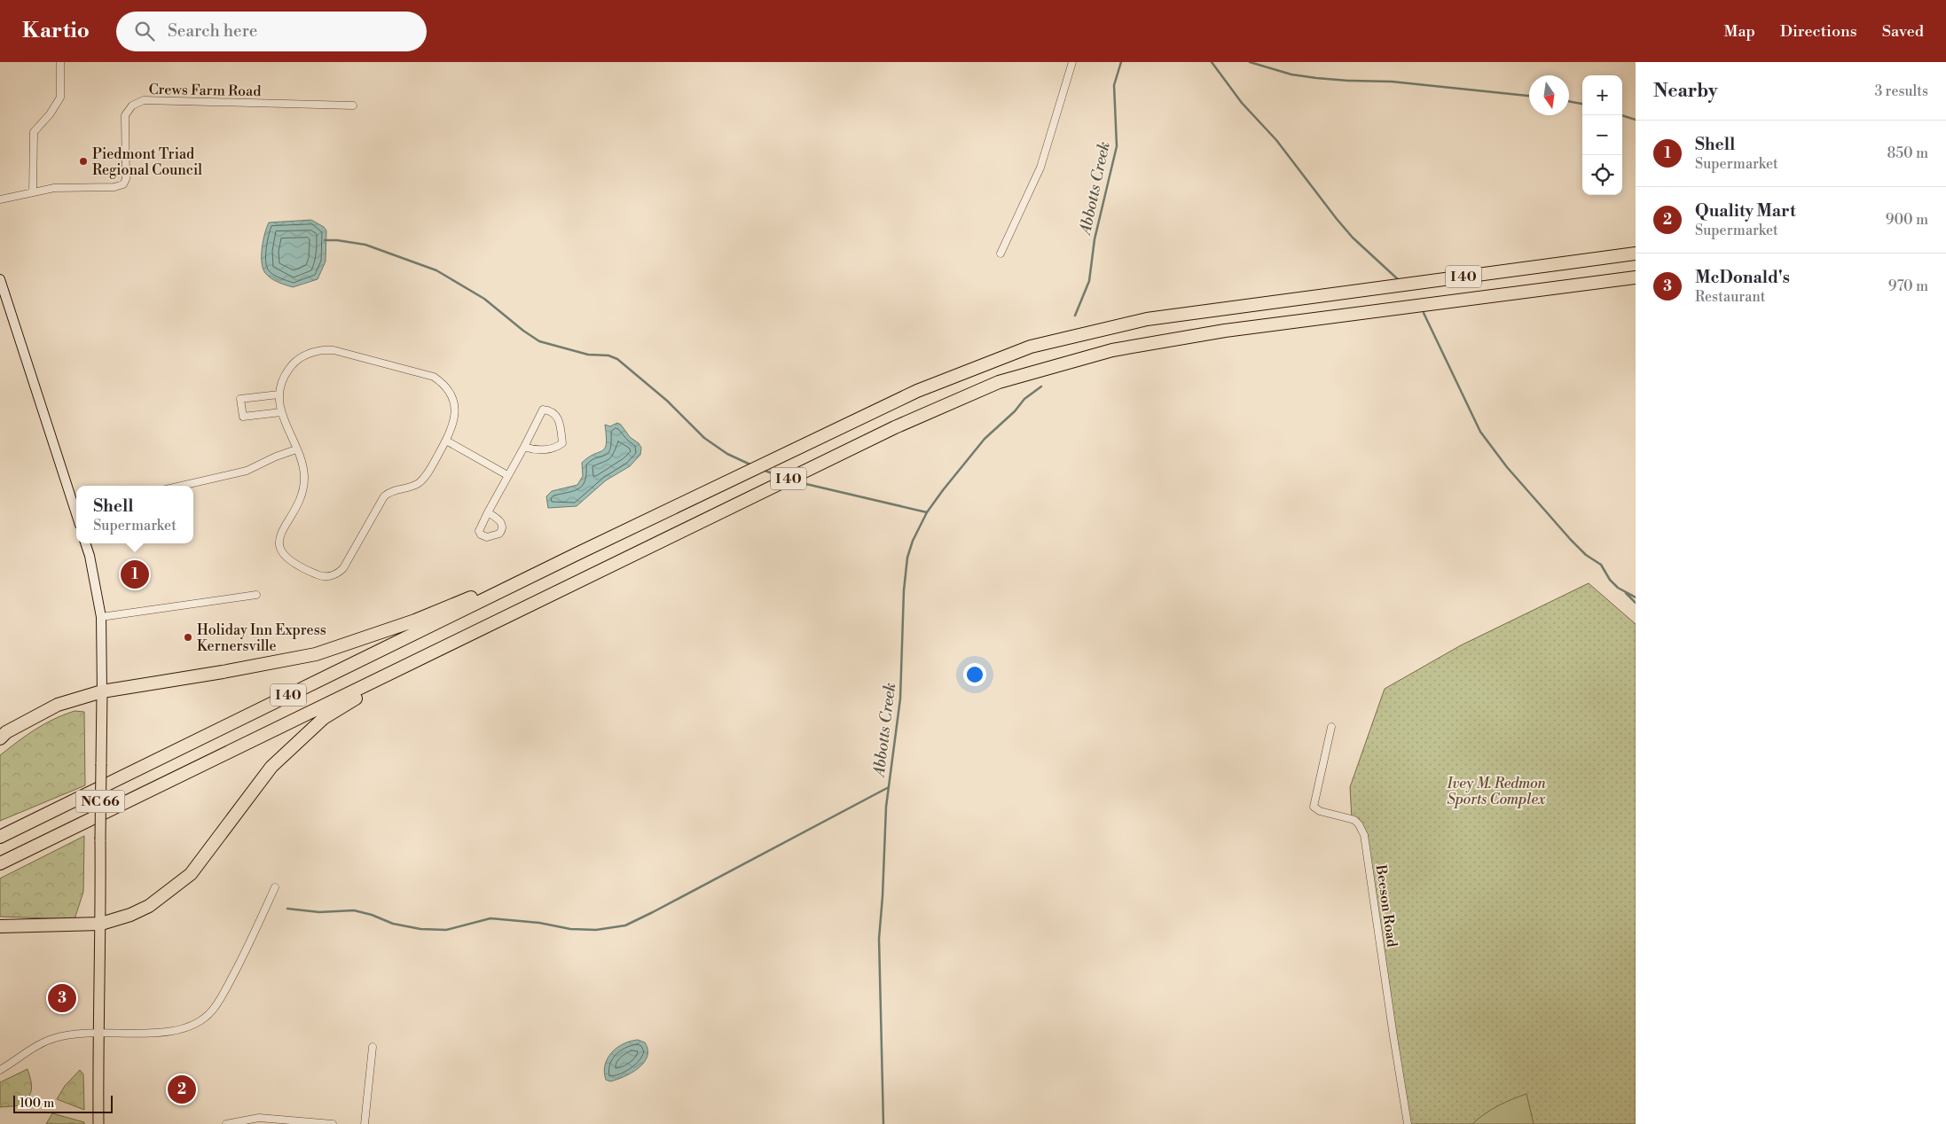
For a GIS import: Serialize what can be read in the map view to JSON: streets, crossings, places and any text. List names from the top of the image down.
{
  "streets": {
    "highway": ["I 40"],
    "main road": ["NC 66"],
    "street": ["Crews Farm Road", "Beeson Road"]
  },
  "water": ["Abbotts Creek"],
  "parks": ["Ivey M. Redmon Sports Complex"],
  "places": ["Piedmont Triad Regional Council", "Holiday Inn Express Kernersville"],
  "scale_bar": "100 m",
  "north": "bottom",
  "page": {
    "header": "Kartio",
    "search": "Search here",
    "nav": ["Map", "Directions", "Saved"],
    "heading": ["Nearby", "3 results"],
    "map_buttons": ["+", "−"],
    "list": [
      {
        "mark": "1",
        "name": "Shell",
        "note": "Supermarket",
        "value": "850 m"
      },
      {
        "mark": "2",
        "name": "Quality Mart",
        "note": "Supermarket",
        "value": "900 m"
      },
      {
        "mark": "3",
        "name": "McDonald's",
        "note": "Restaurant",
        "value": "970 m"
      }
    ],
    "popup": ["Shell", "Supermarket"],
    "pins": ["1", "3", "2"],
    "scale": "100 m"
  }
}
